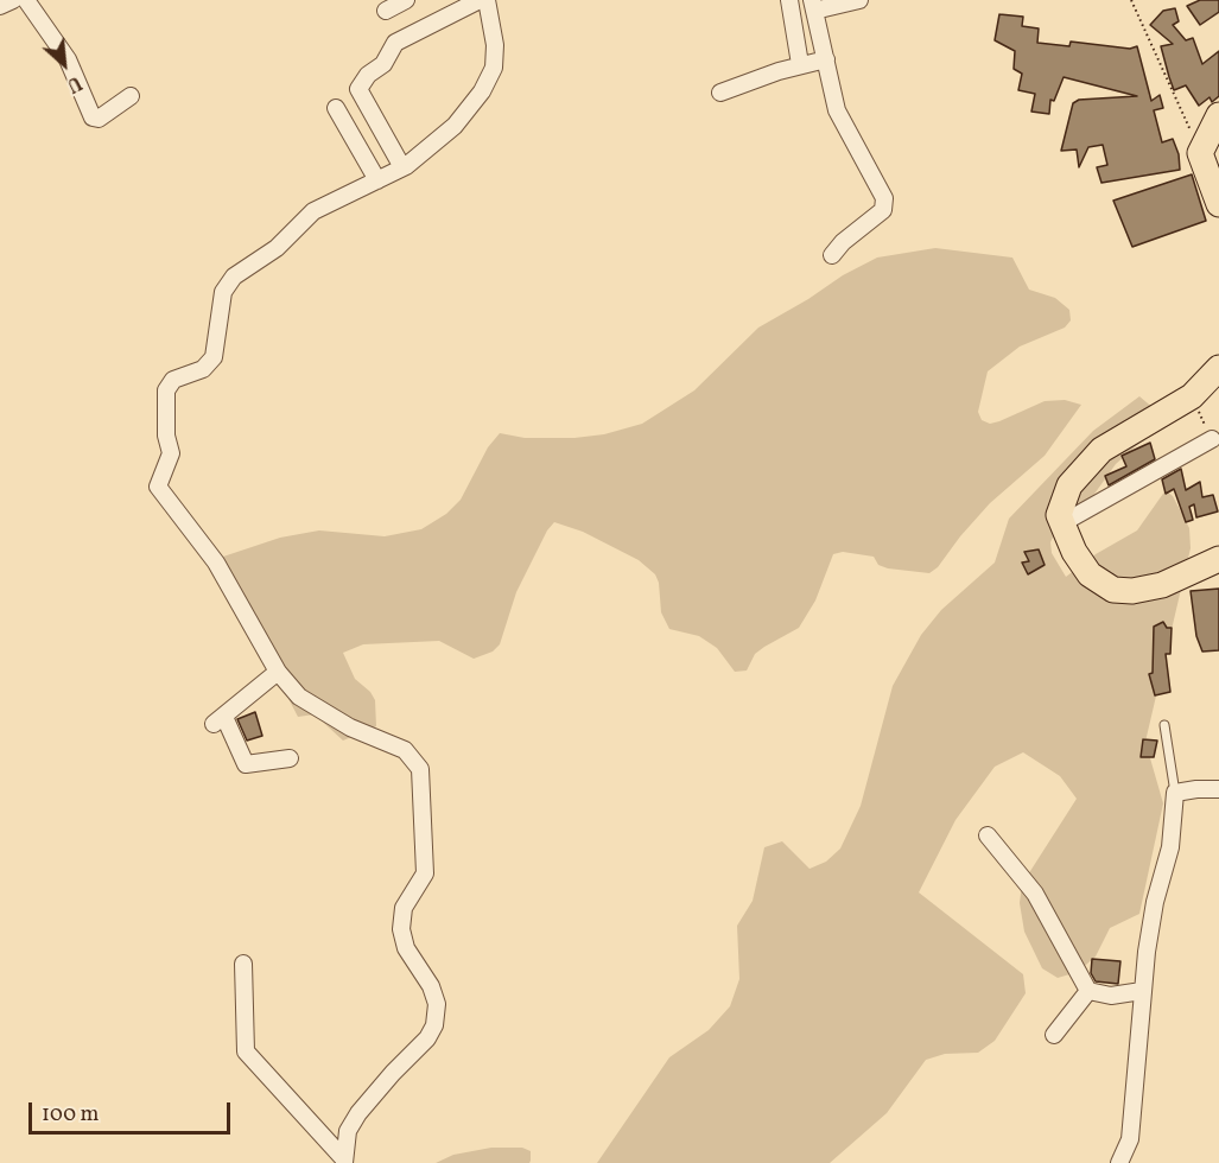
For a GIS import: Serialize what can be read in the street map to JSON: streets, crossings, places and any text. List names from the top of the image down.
{
  "scale_bar": "100 m",
  "north": "bottom right"
}
